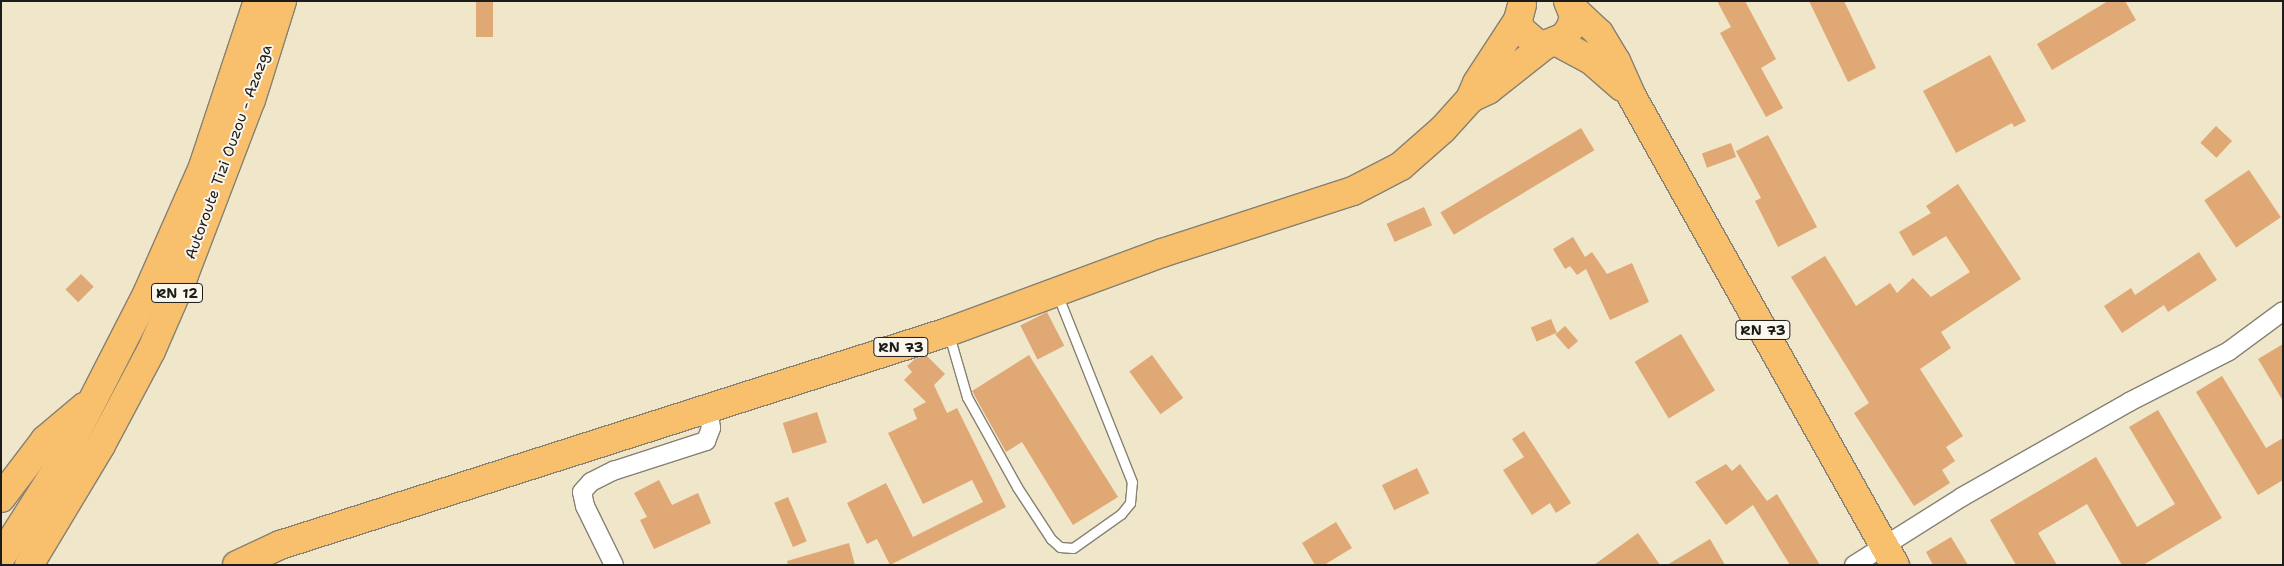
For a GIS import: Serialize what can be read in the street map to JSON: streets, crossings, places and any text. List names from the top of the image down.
{
  "streets": {
    "main road": ["Autoroute Tizi Ouzou - Azazga", "RN 12", "RN 73"]
  },
  "crossings": [
    ["Autoroute Tizi Ouzou - Azazga", "RN 12"]
  ]
}
